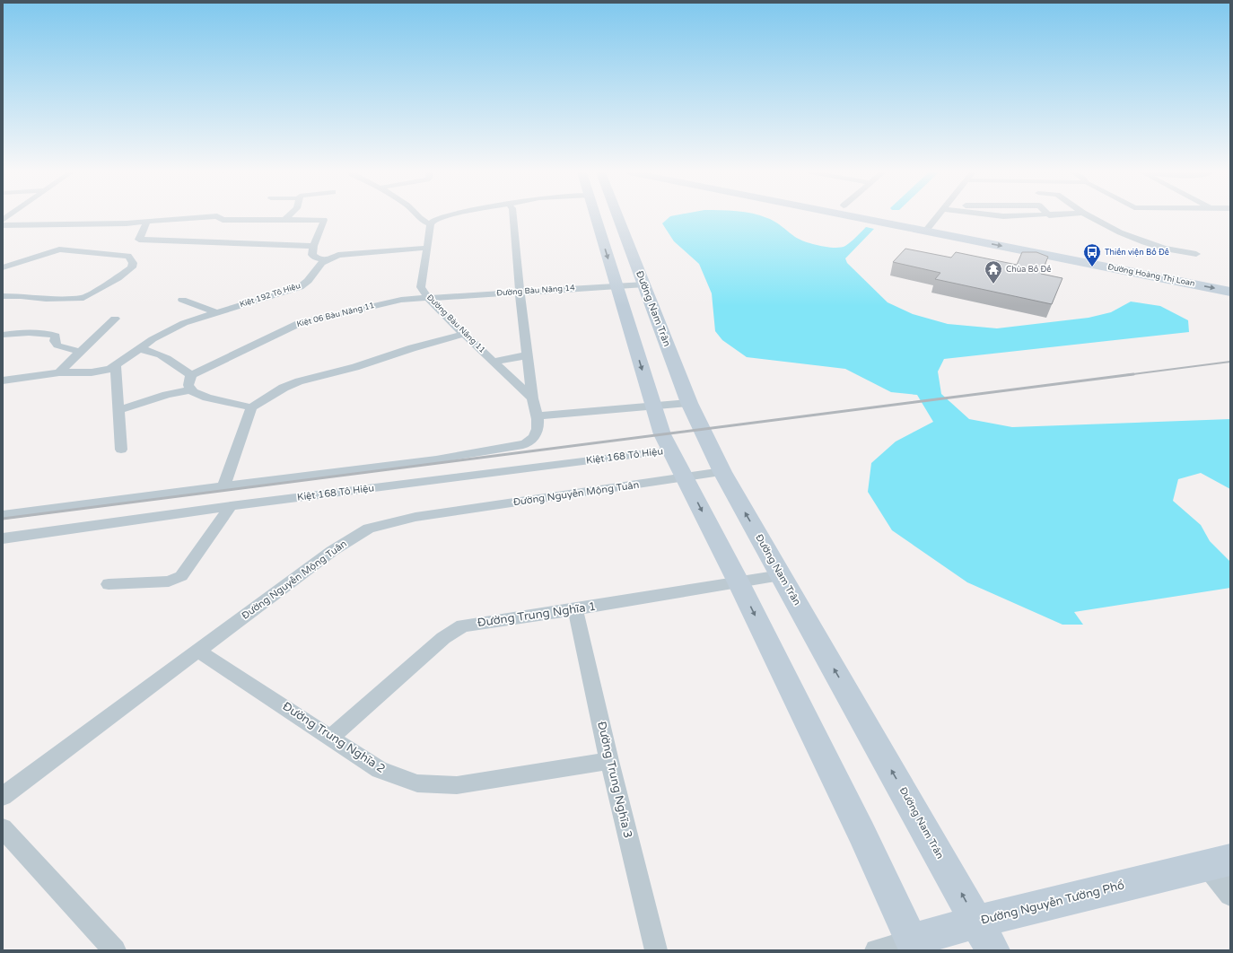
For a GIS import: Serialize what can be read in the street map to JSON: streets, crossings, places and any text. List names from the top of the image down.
{
  "streets": {
    "street": [
      "Đường Hoàng Thị Loan",
      "Đường Bàu Năng 14",
      "Kiệt 192 Tô Hiệu",
      "Đường Nam Trân",
      "Kiệt 06 Bàu Năng 11",
      "Đường Bàu Năng 11",
      "Kiệt 168 Tô Hiệu",
      "Đường Nguyễn Mộng Tuân",
      "Đường Trung Nghĩa 1",
      "Đường Trung Nghĩa 2",
      "Đường Trung Nghĩa 3",
      "Đường Nguyễn Tường Phổ"
    ]
  },
  "crossings": [
    ["Đường Bàu Năng 14", "Đường Nam Trân"],
    ["Đường Bàu Năng 14", "Kiệt 06 Bàu Năng 11"],
    ["Đường Bàu Năng 14", "Đường Bàu Năng 11"],
    ["Kiệt 192 Tô Hiệu", "Đường Bàu Năng 11"],
    ["Đường Nam Trân", "Đường Nguyễn Mộng Tuân"],
    ["Đường Nam Trân", "Đường Trung Nghĩa 1"],
    ["Đường Nam Trân", "Đường Nguyễn Tường Phổ"],
    ["Kiệt 06 Bàu Năng 11", "Đường Bàu Năng 11"],
    ["Đường Nguyễn Mộng Tuân", "Đường Trung Nghĩa 2"],
    ["Đường Trung Nghĩa 1", "Đường Trung Nghĩa 2"],
    ["Đường Trung Nghĩa 1", "Đường Trung Nghĩa 3"],
    ["Đường Trung Nghĩa 2", "Đường Trung Nghĩa 3"]
  ],
  "places": {
    "bus stop": ["Thiền viện Bồ Đề"],
    "temple": ["Chùa Bồ Đề"]
  }
}
